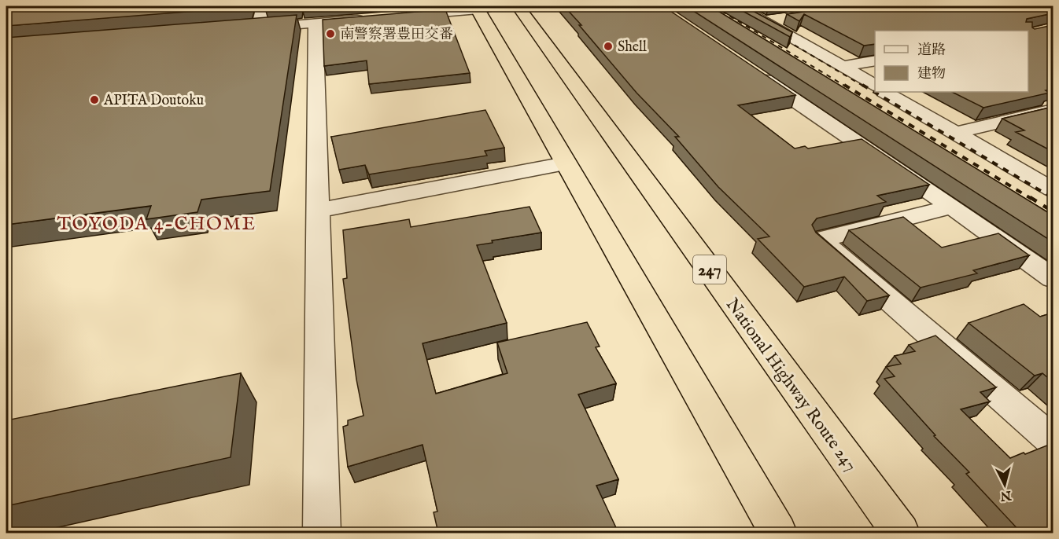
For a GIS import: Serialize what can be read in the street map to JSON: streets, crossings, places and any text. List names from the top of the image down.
{
  "streets": {
    "highway": ["247", "National Highway Route 247"]
  },
  "districts": ["TOYODA 4-CHOME"],
  "places": ["南警察署豊田交番", "Shell", "APITA Doutoku"],
  "legend": ["道路", "建物"],
  "north": "bottom"
}
